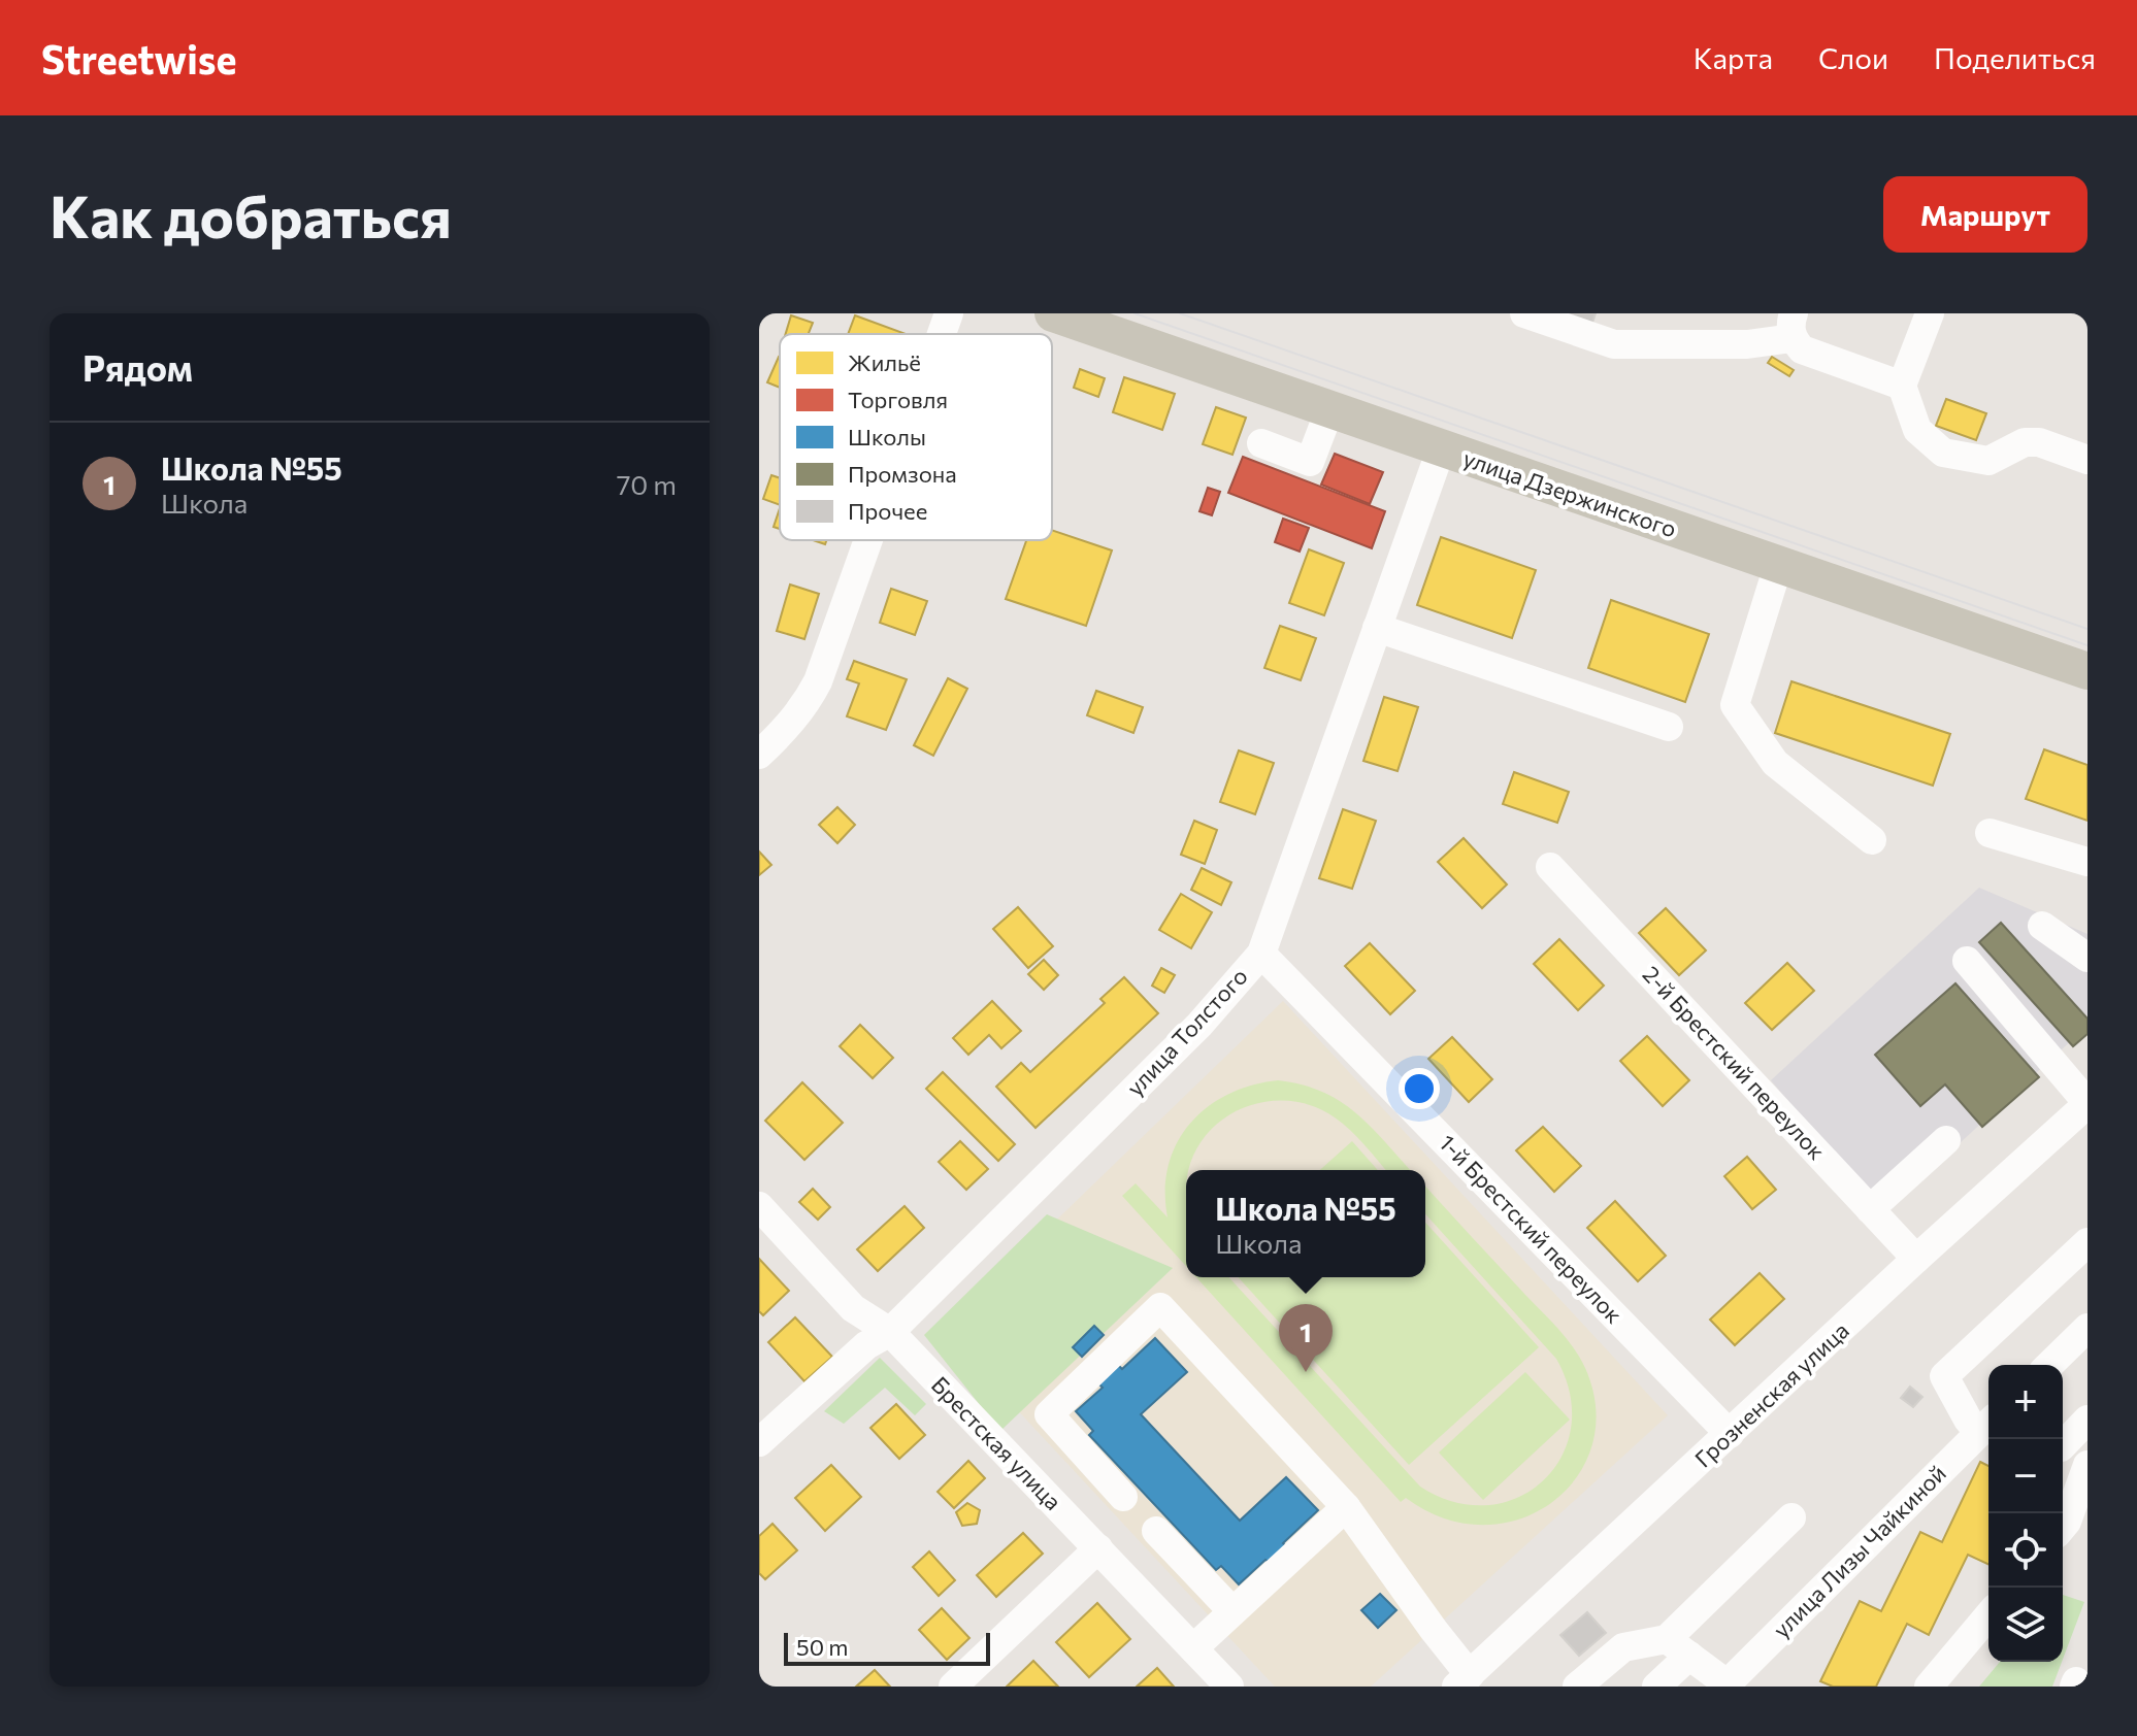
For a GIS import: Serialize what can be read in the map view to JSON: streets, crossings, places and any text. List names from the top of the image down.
{
  "streets": {
    "main road": ["улица Дзержинского"],
    "street": [
      "улица Толстого",
      "2-й Брестский переулок",
      "1-й Брестский переулок",
      "Грозненская улица",
      "Брестская улица",
      "улица Лизы Чайкиной"
    ]
  },
  "crossings": [
    ["улица Дзержинского", "улица Толстого"],
    ["улица Толстого", "1-й Брестский переулок"],
    ["улица Толстого", "Брестская улица"],
    ["2-й Брестский переулок", "Грозненская улица"],
    ["1-й Брестский переулок", "Грозненская улица"]
  ],
  "legend": [
    "Жильё",
    "Торговля",
    "Школы",
    "Промзона",
    "Прочее"
  ],
  "scale_bar": "50 m",
  "page": {
    "header": "Streetwise",
    "nav": ["Карта", "Слои", "Поделиться"],
    "buttons": "Маршрут",
    "title": "Как добраться",
    "heading": "Рядом",
    "list": [
      {
        "mark": "1",
        "name": "Школа №55",
        "note": "Школа",
        "value": "70 m"
      }
    ],
    "popup": ["Школа №55", "Школа"],
    "pins": "1",
    "map_buttons": ["+", "−"],
    "scale": "50 m"
  }
}
